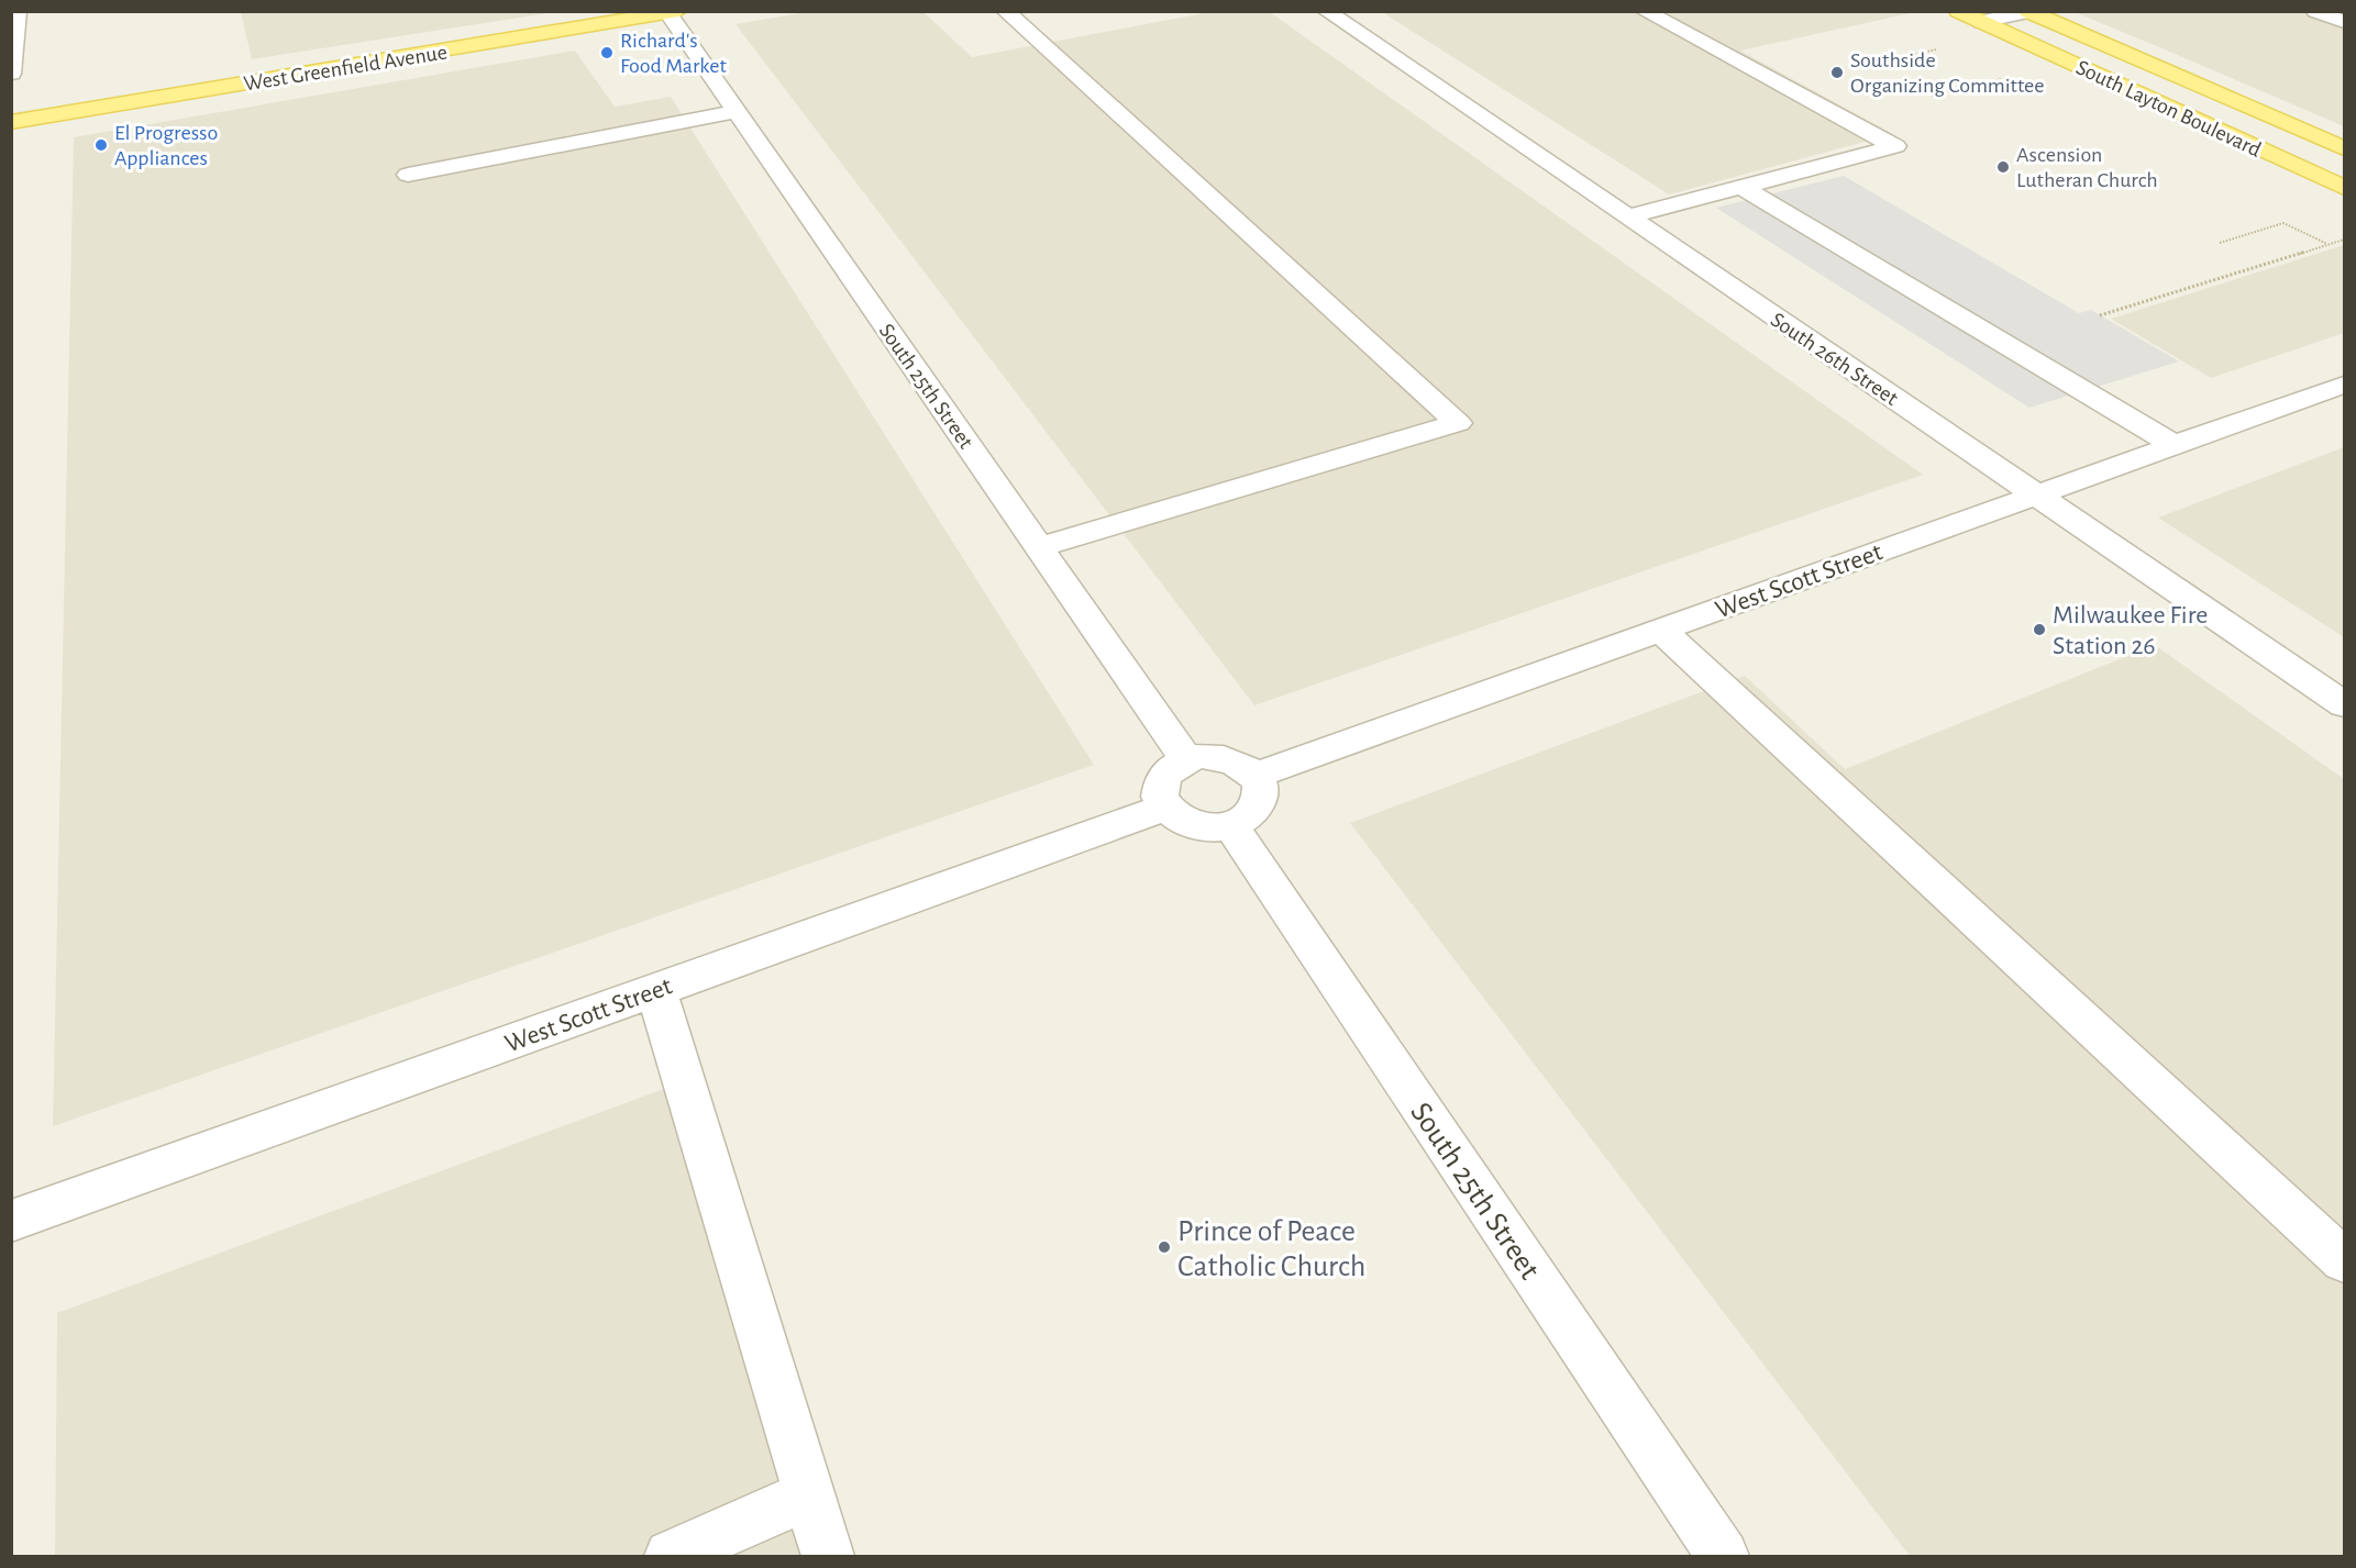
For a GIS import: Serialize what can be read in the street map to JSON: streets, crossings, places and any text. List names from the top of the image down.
{
  "streets": {
    "main road": ["West Greenfield Avenue", "South Layton Boulevard"],
    "street": ["South 26th Street", "South 25th Street", "West Scott Street"]
  },
  "crossings": [
    ["West Greenfield Avenue", "South 25th Street"],
    ["South 26th Street", "West Scott Street"],
    ["South 25th Street", "West Scott Street"]
  ],
  "places": [
    "Richard's Food Market",
    "Southside Organizing Committee",
    "El Progresso Appliances",
    "Ascension Lutheran Church",
    "Milwaukee Fire Station 26",
    "Prince of Peace Catholic Church"
  ]
}
